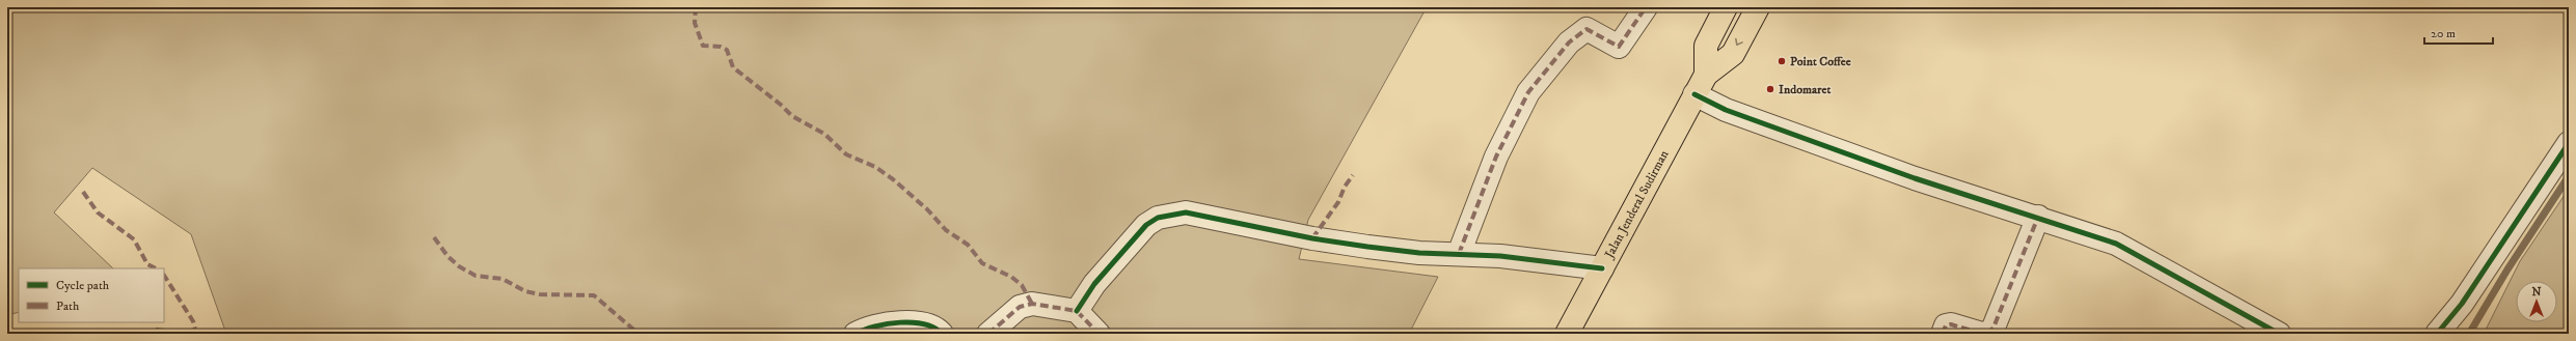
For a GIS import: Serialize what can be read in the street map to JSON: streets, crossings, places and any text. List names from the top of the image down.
{
  "streets": {
    "highway": ["Jalan Jenderal Sudirman"]
  },
  "places": ["Point Coffee", "Indomaret"],
  "legend": ["Cycle path", "Path"],
  "scale_bar": "20 m",
  "north": "top"
}
